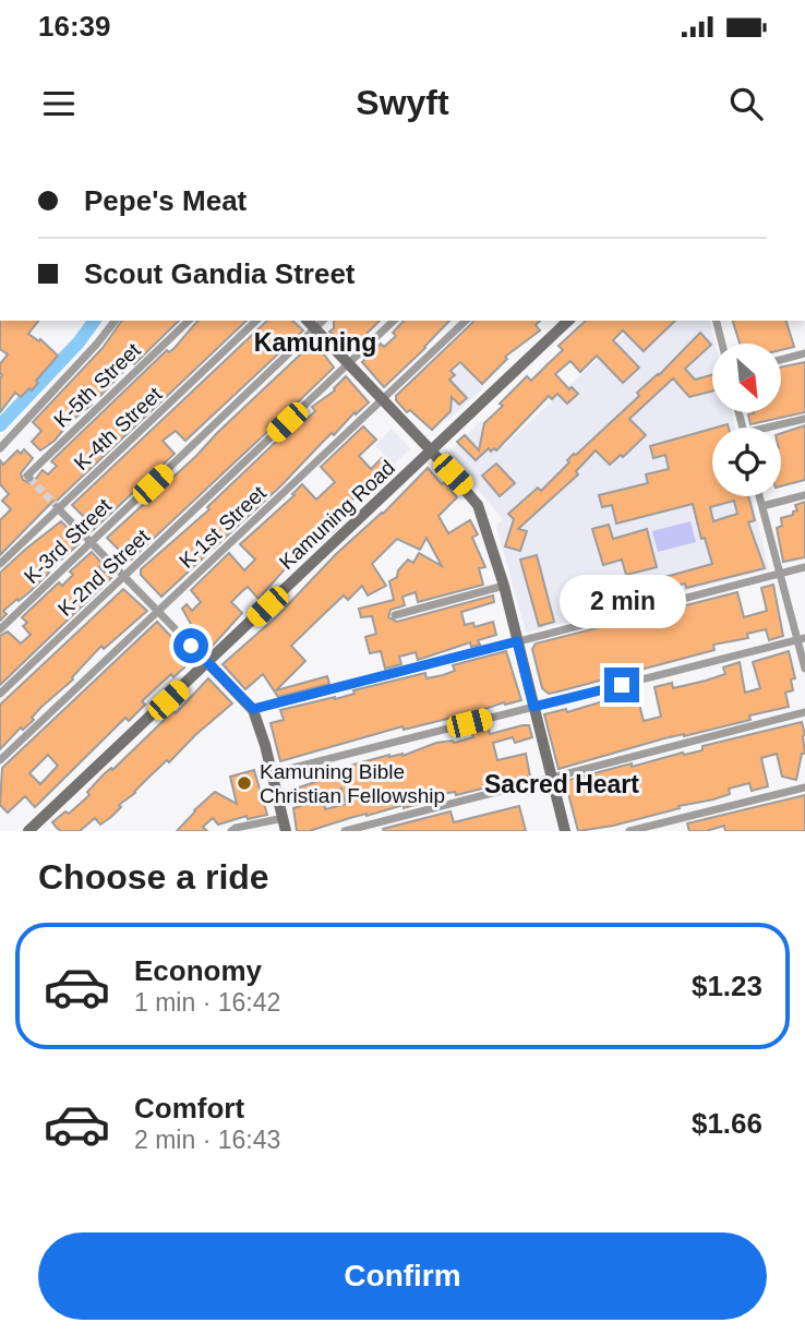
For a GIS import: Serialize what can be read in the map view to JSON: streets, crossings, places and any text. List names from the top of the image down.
{
  "streets": {
    "street": [
      "K-5th Street",
      "K-4th Street",
      "Kamuning Road",
      "K-1st Street",
      "K-3rd Street",
      "K-2nd Street"
    ]
  },
  "districts": ["Kamuning", "Sacred Heart"],
  "places": ["Kamuning Bible Christian Fellowship"],
  "north": "bottom right",
  "page": {
    "status": "16:39",
    "header": "Swyft",
    "banner": ["Pepe's Meat", "Scout Gandia Street"],
    "bubble": "2 min",
    "heading": "Choose a ride",
    "list": [
      {
        "name": "Economy",
        "note": "1 min · 16:42",
        "value": "$1.23"
      },
      {
        "name": "Comfort",
        "note": "2 min · 16:43",
        "value": "$1.66"
      }
    ],
    "buttons": "Confirm"
  }
}
